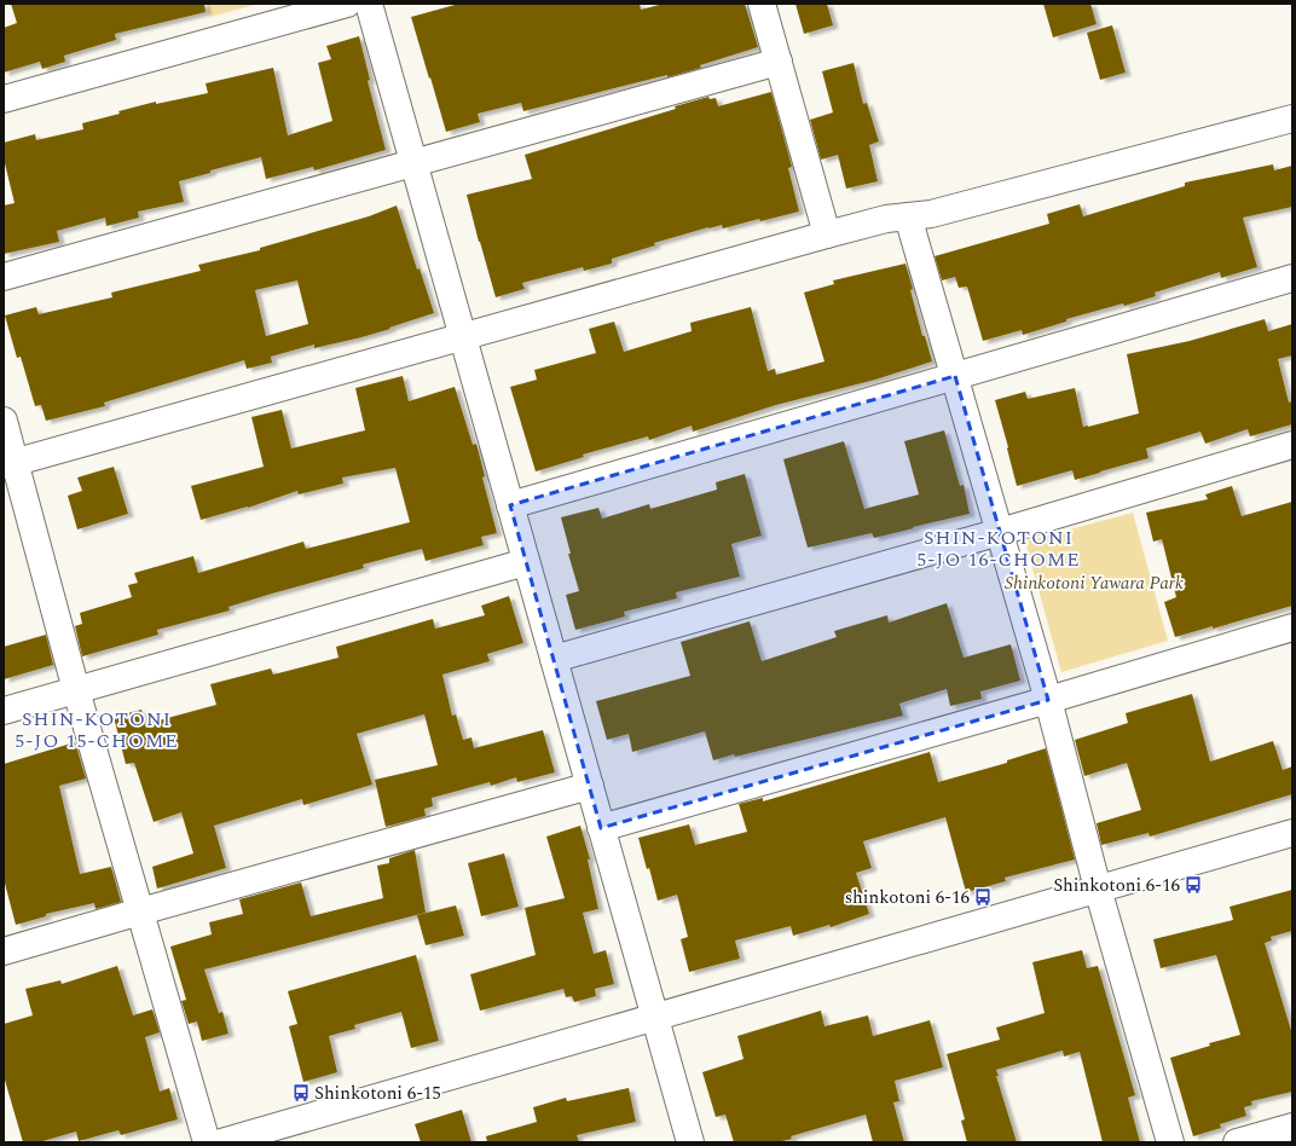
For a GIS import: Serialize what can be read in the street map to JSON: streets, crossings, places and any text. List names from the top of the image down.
{
  "districts": ["SHIN-KOTONI 5-JO 16-CHOME", "SHIN-KOTONI 5-JO 15-CHOME"],
  "parks": ["Shinkotoni Yawara Park"],
  "places": {
    "bus stop": ["Shinkotoni 6-16", "shinkotoni 6-16", "Shinkotoni 6-15"]
  }
}
